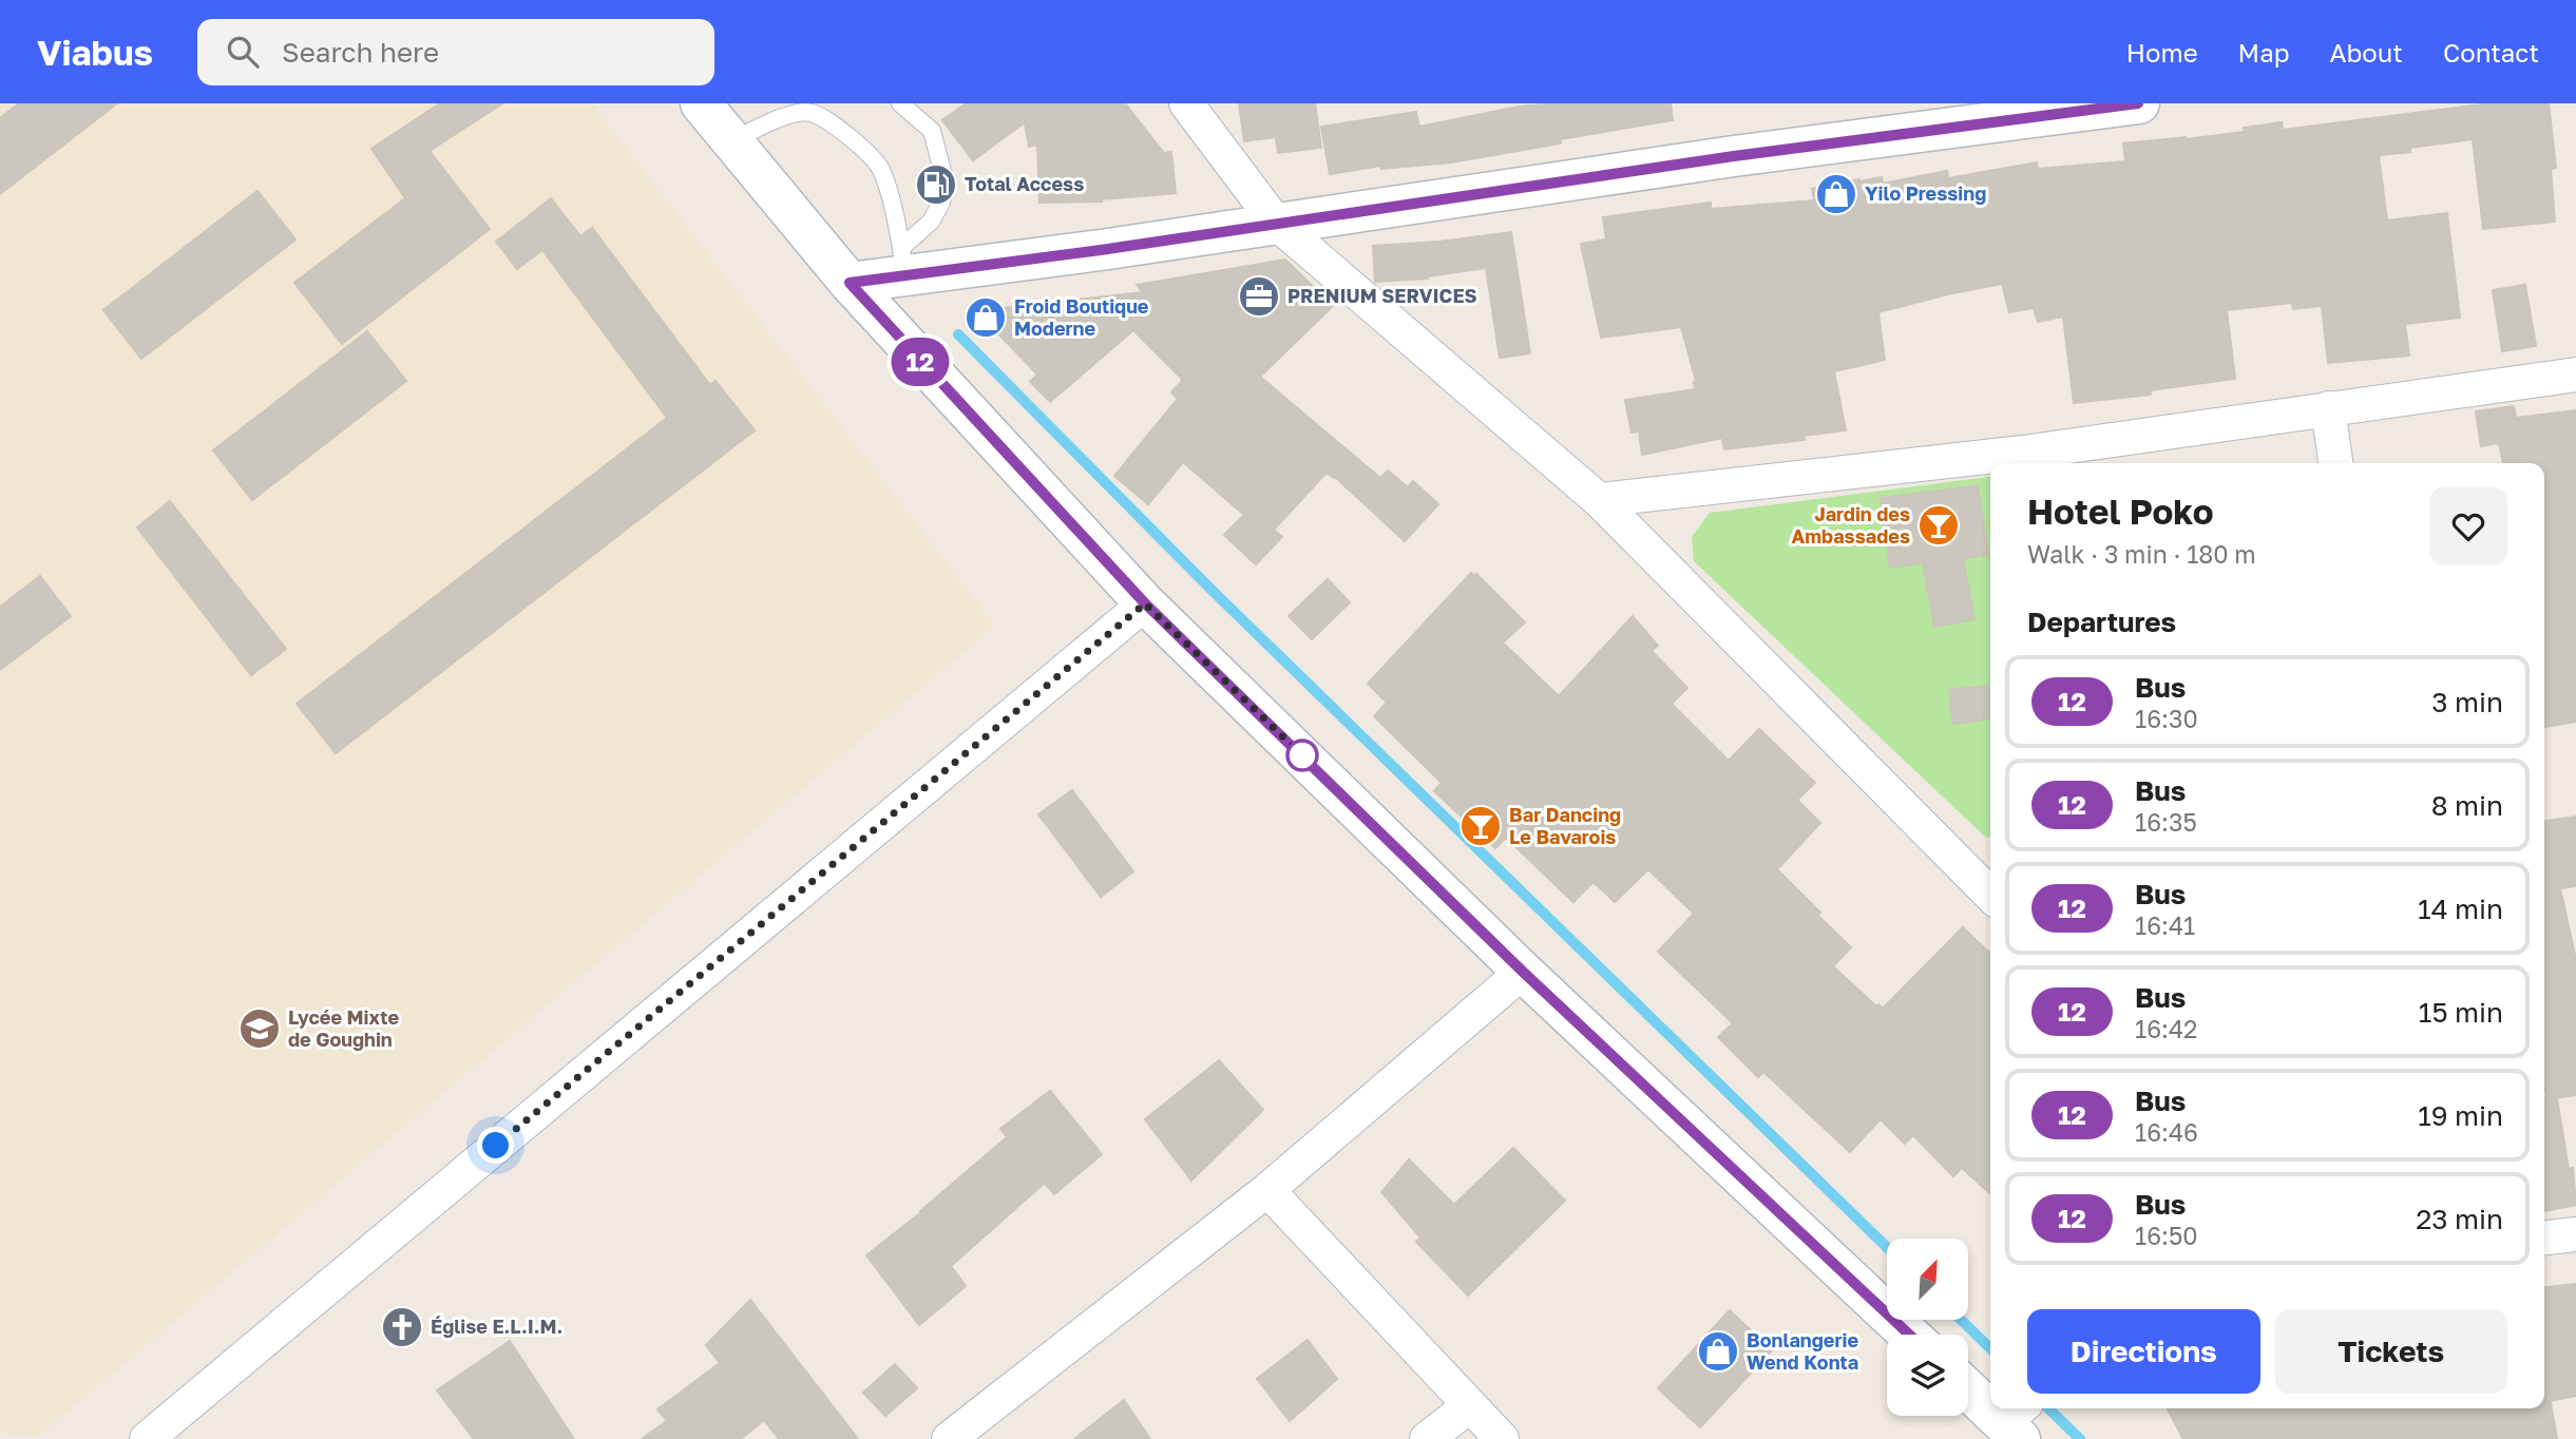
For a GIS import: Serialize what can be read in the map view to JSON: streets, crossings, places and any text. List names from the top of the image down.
{
  "places": {
    "fuel station": ["Total Access"],
    "shop": ["Yilo Pressing", "Froid Boutique Moderne", "Bonlangerie Wend Konta"],
    "office": ["PRENIUM SERVICES"],
    "bar": ["Jardin des Ambassades", "Bar Dancing Le Bavarois"],
    "school or university": ["Lycée Mixte de Goughin"],
    "church": ["Église E.L.I.M."]
  },
  "lines": ["bus line 12"],
  "north": "top right",
  "page": {
    "header": "Viabus",
    "search": "Search here",
    "nav": [
      "Home",
      "Map",
      "About",
      "Contact"
    ],
    "on_map": "12",
    "heading": [
      ["Hotel Poko", "Walk · 3 min · 180 m"],
      "Departures"
    ],
    "list": [
      {
        "mark": "12",
        "name": "Bus",
        "note": "16:30",
        "value": "3 min"
      },
      {
        "mark": "12",
        "name": "Bus",
        "note": "16:35",
        "value": "8 min"
      },
      {
        "mark": "12",
        "name": "Bus",
        "note": "16:41",
        "value": "14 min"
      },
      {
        "mark": "12",
        "name": "Bus",
        "note": "16:42",
        "value": "15 min"
      },
      {
        "mark": "12",
        "name": "Bus",
        "note": "16:46",
        "value": "19 min"
      },
      {
        "mark": "12",
        "name": "Bus",
        "note": "16:50",
        "value": "23 min"
      }
    ],
    "buttons": ["Directions", "Tickets"]
  }
}
